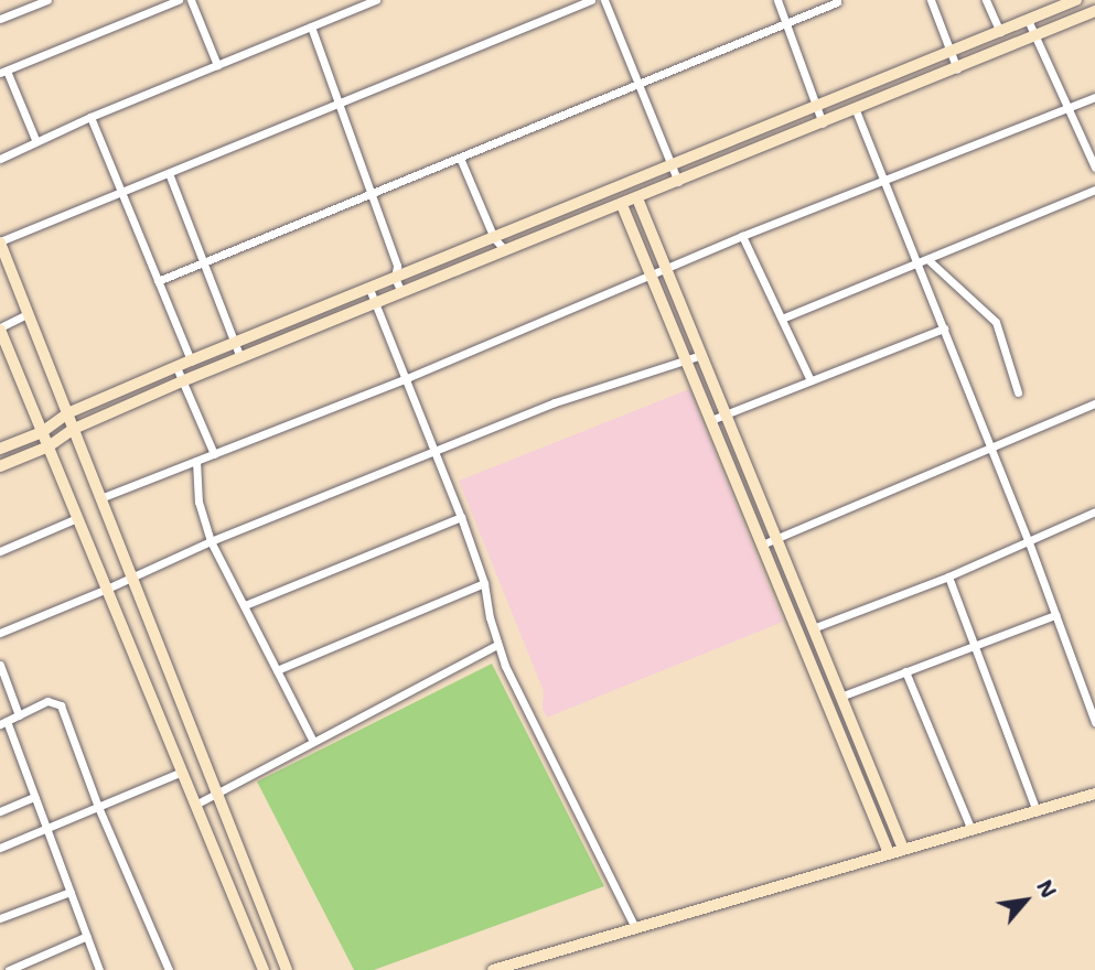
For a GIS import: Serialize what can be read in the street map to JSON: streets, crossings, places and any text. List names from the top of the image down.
{
  "north": "top right"
}
